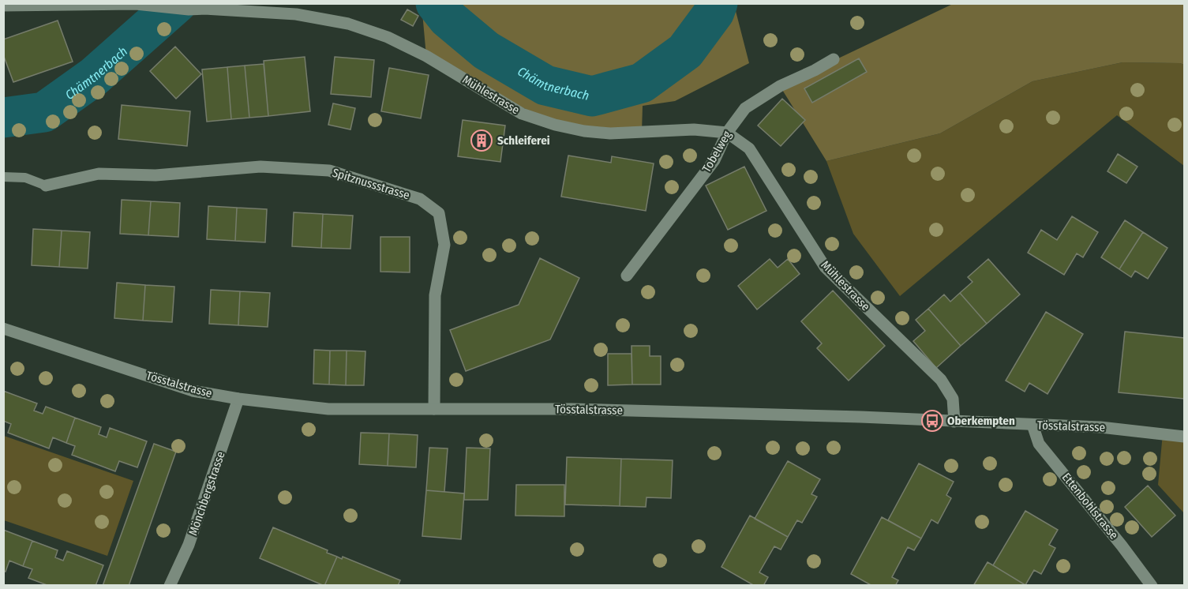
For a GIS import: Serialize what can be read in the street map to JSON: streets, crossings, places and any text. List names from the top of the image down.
{
  "streets": {
    "street": [
      "Mühlestrasse",
      "Tobelweg",
      "Spitznussstrasse",
      "Tösstalstrasse",
      "Mönchbergstrasse",
      "Ettenbohlstrasse"
    ]
  },
  "crossings": [
    ["Mühlestrasse", "Tobelweg"],
    ["Mühlestrasse", "Tösstalstrasse"],
    ["Spitznussstrasse", "Tösstalstrasse"],
    ["Tösstalstrasse", "Mönchbergstrasse"],
    ["Tösstalstrasse", "Ettenbohlstrasse"]
  ],
  "water": ["Chämtnerbach"],
  "places": {
    "building": ["Schleiferei"],
    "bus stop": ["Oberkempten"]
  }
}
